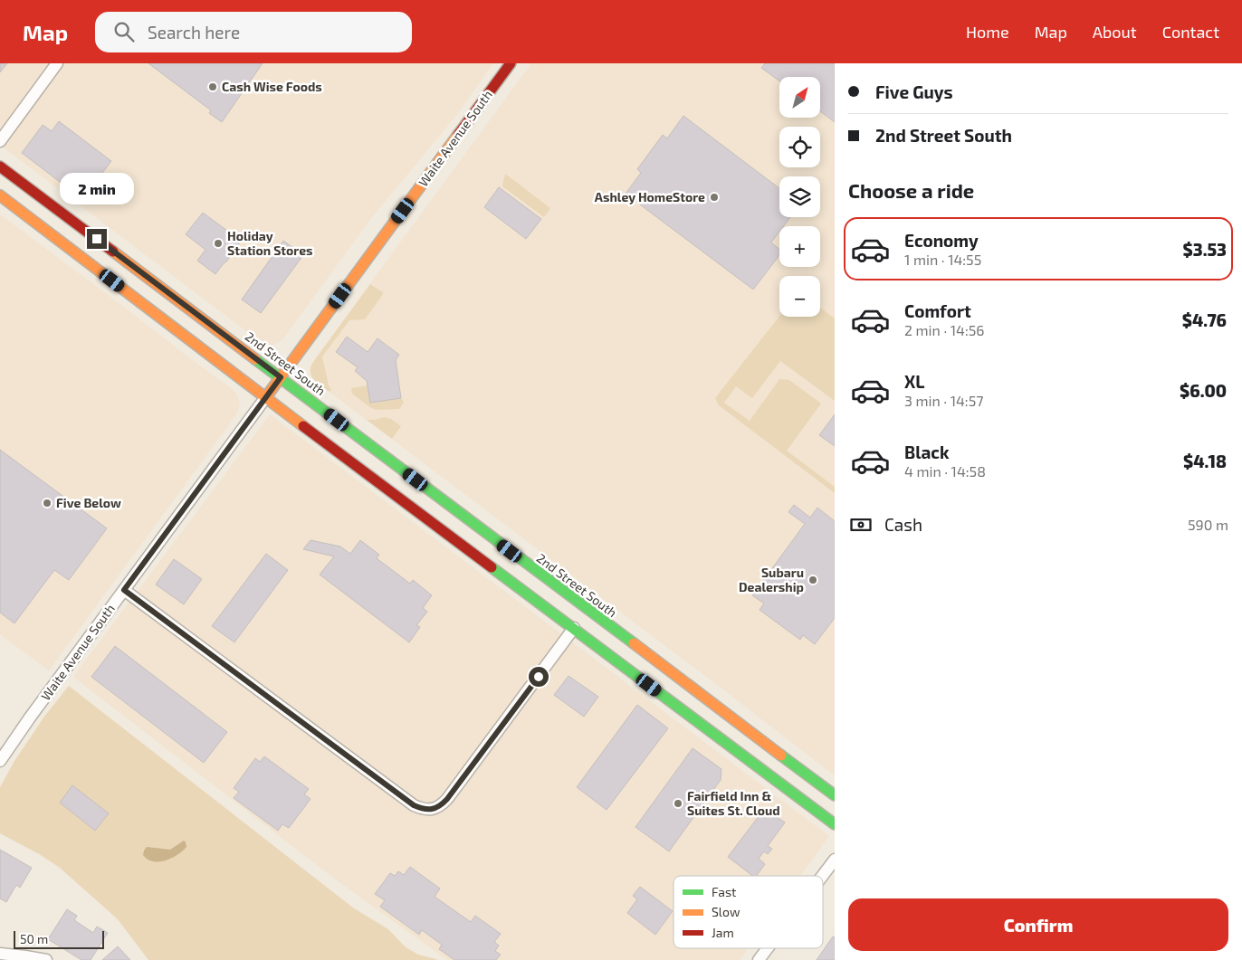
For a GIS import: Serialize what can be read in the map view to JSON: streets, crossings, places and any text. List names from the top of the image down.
{
  "streets": {
    "main road": ["Waite Avenue South", "2nd Street South"]
  },
  "crossings": [
    ["Waite Avenue South", "2nd Street South"]
  ],
  "places": [
    "Cash Wise Foods",
    "Ashley HomeStore",
    "Holiday Station Stores",
    "Five Below",
    "Subaru Dealership",
    "Fairfield Inn & Suites St. Cloud"
  ],
  "legend": ["Fast", "Slow", "Jam"],
  "scale_bar": "50 m",
  "north": "top right",
  "page": {
    "header": "Map",
    "search": "Search here",
    "nav": [
      "Home",
      "Map",
      "About",
      "Contact"
    ],
    "banner": ["Five Guys", "2nd Street South"],
    "map_buttons": ["+", "−"],
    "heading": "Choose a ride",
    "bubble": "2 min",
    "list": [
      {
        "name": "Economy",
        "note": "1 min · 14:55",
        "value": "$3.53"
      },
      {
        "name": "Comfort",
        "note": "2 min · 14:56",
        "value": "$4.76"
      },
      {
        "name": "XL",
        "note": "3 min · 14:57",
        "value": "$6.00"
      },
      {
        "name": "Black",
        "note": "4 min · 14:58",
        "value": "$4.18"
      }
    ],
    "pay": ["Cash", "590 m"],
    "buttons": "Confirm",
    "scale": "50 m"
  }
}
